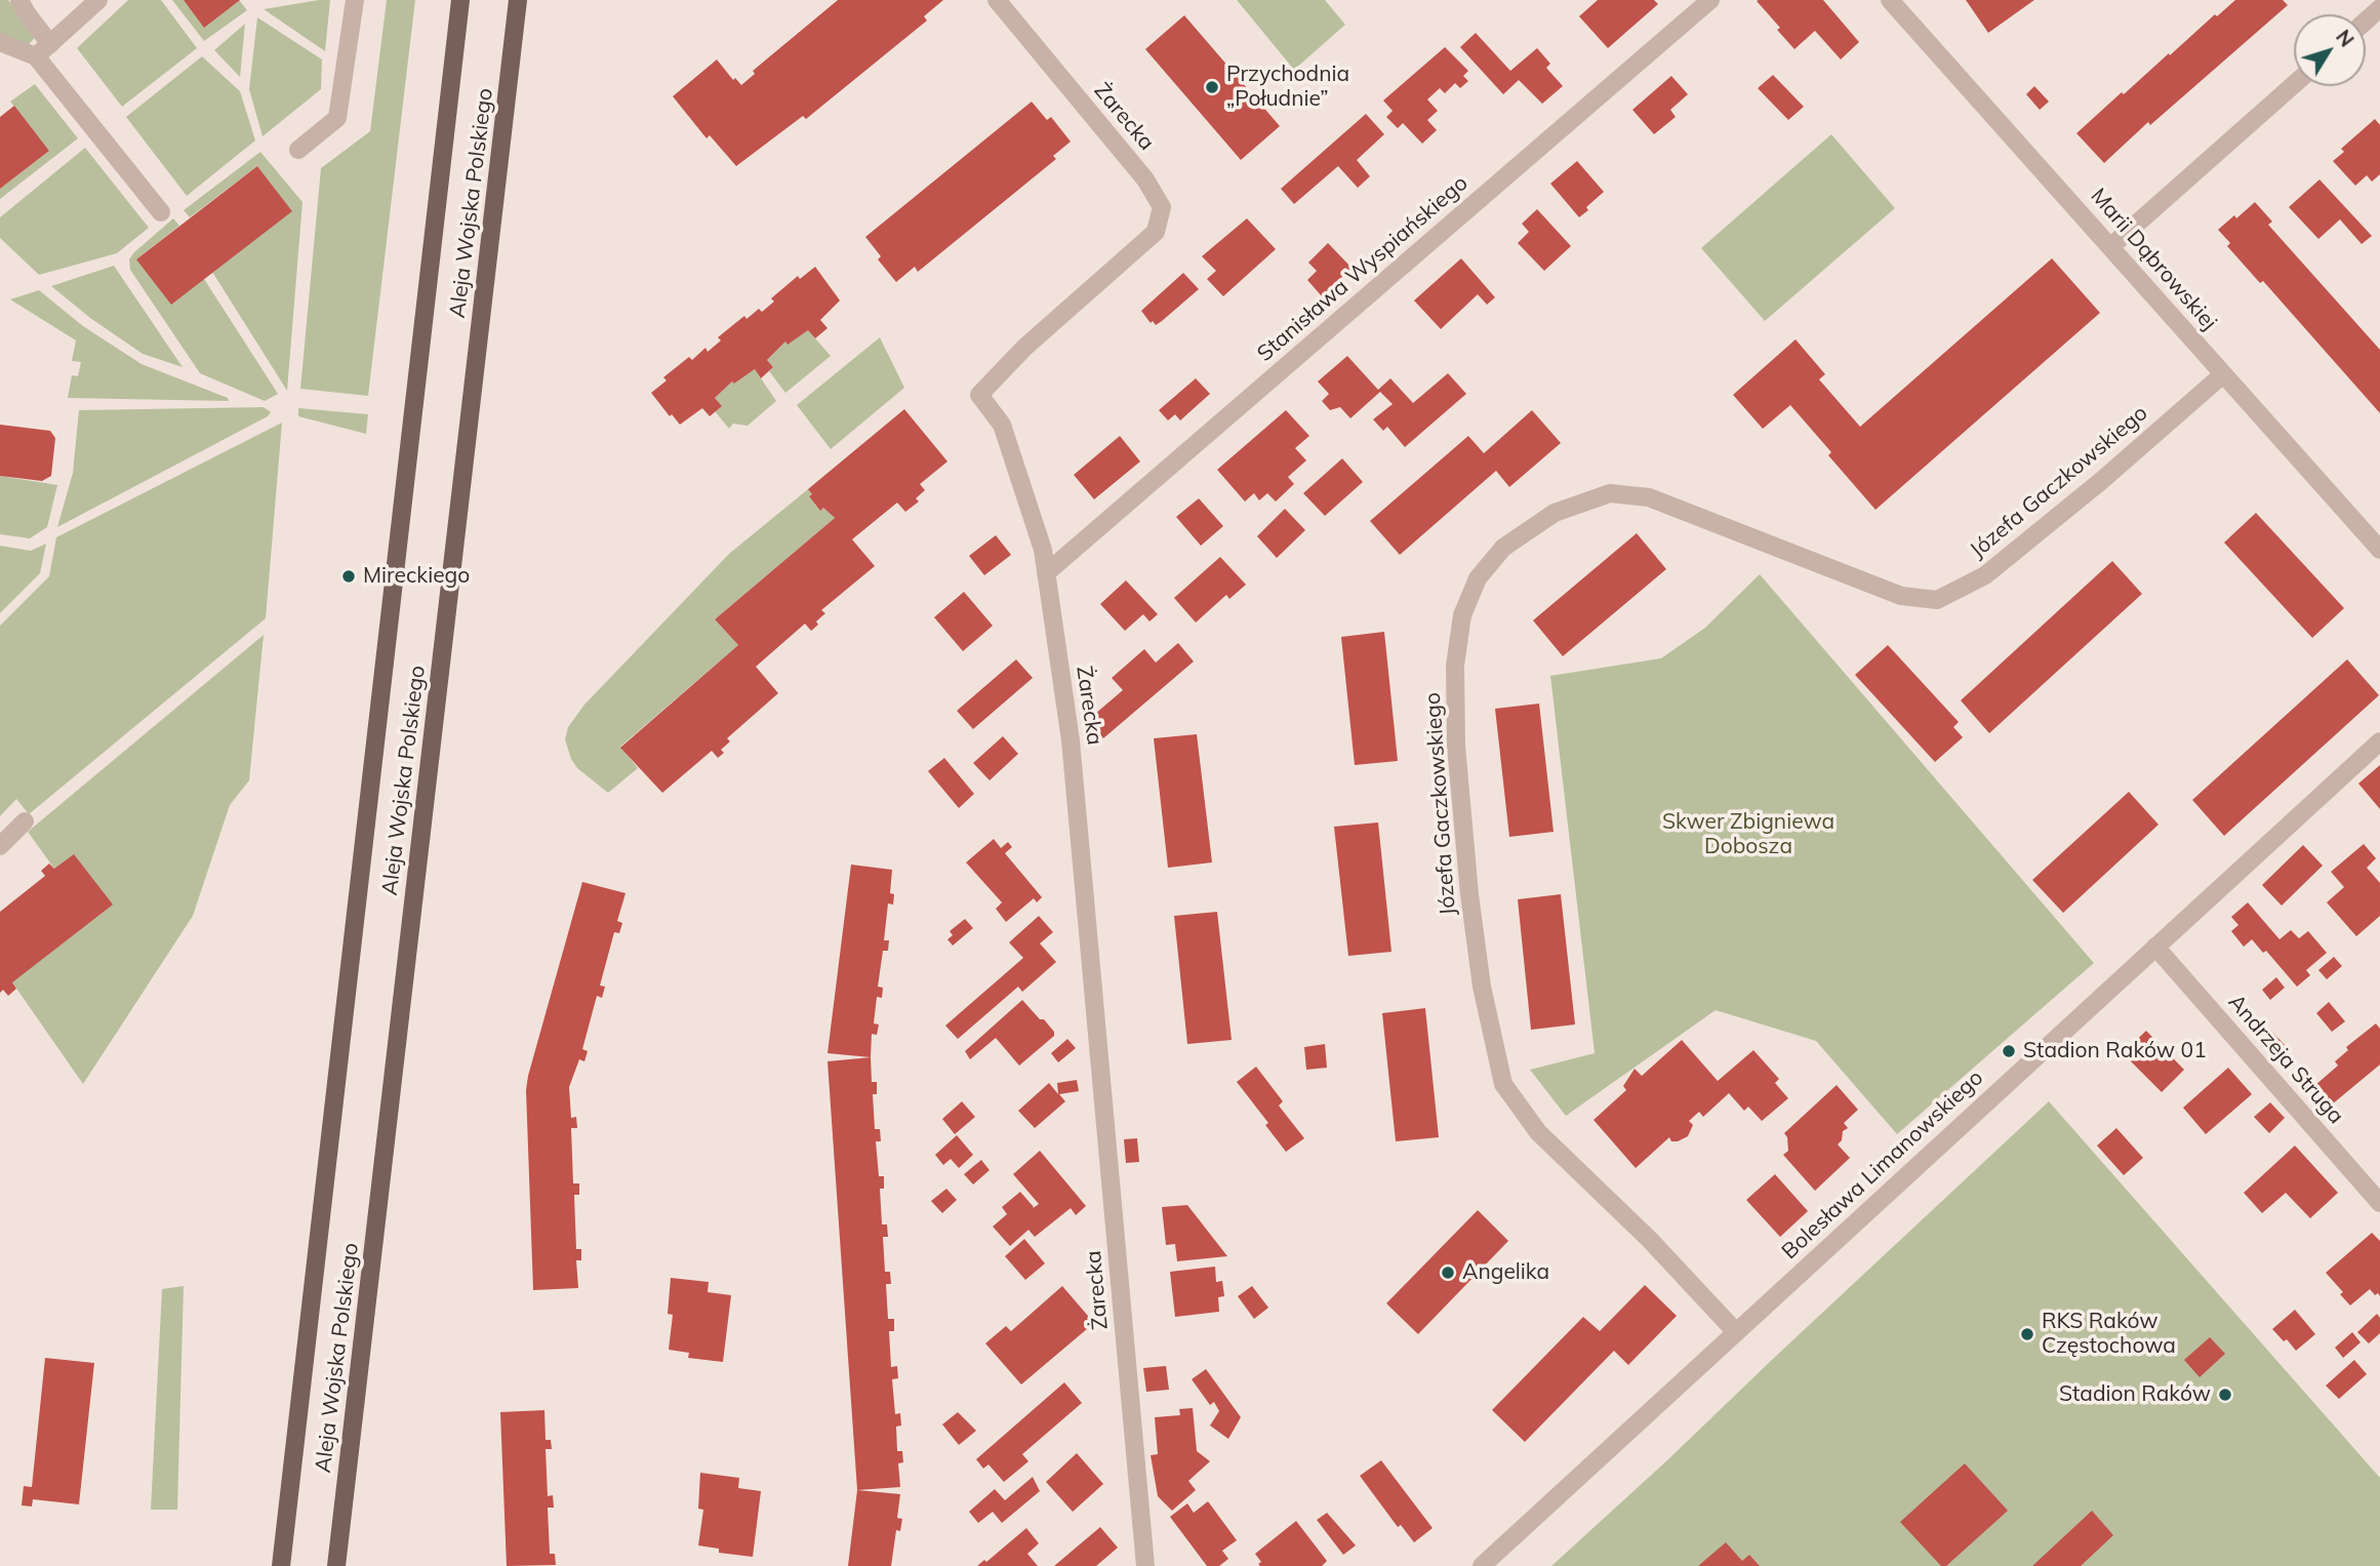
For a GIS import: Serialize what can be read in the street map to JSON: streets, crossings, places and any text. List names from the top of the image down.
{
  "streets": {
    "main road": ["Aleja Wojska Polskiego"],
    "street": [
      "Żarecka",
      "Marii Dąbrowskiej",
      "Stanisława Wyspiańskiego",
      "Józefa Gaczkowskiego",
      "Andrzeja Struga",
      "Bolesława Limanowskiego"
    ]
  },
  "crossings": [
    ["Żarecka", "Stanisława Wyspiańskiego"],
    ["Marii Dąbrowskiej", "Józefa Gaczkowskiego"],
    ["Józefa Gaczkowskiego", "Bolesława Limanowskiego"],
    ["Andrzeja Struga", "Bolesława Limanowskiego"]
  ],
  "parks": ["Skwer Zbigniewa Dobosza"],
  "places": [
    "Przychodnia „Południe”",
    "Mireckiego",
    "Stadion Raków 01",
    "Angelika",
    "RKS Raków Częstochowa",
    "Stadion Raków"
  ],
  "north": "top right"
}
